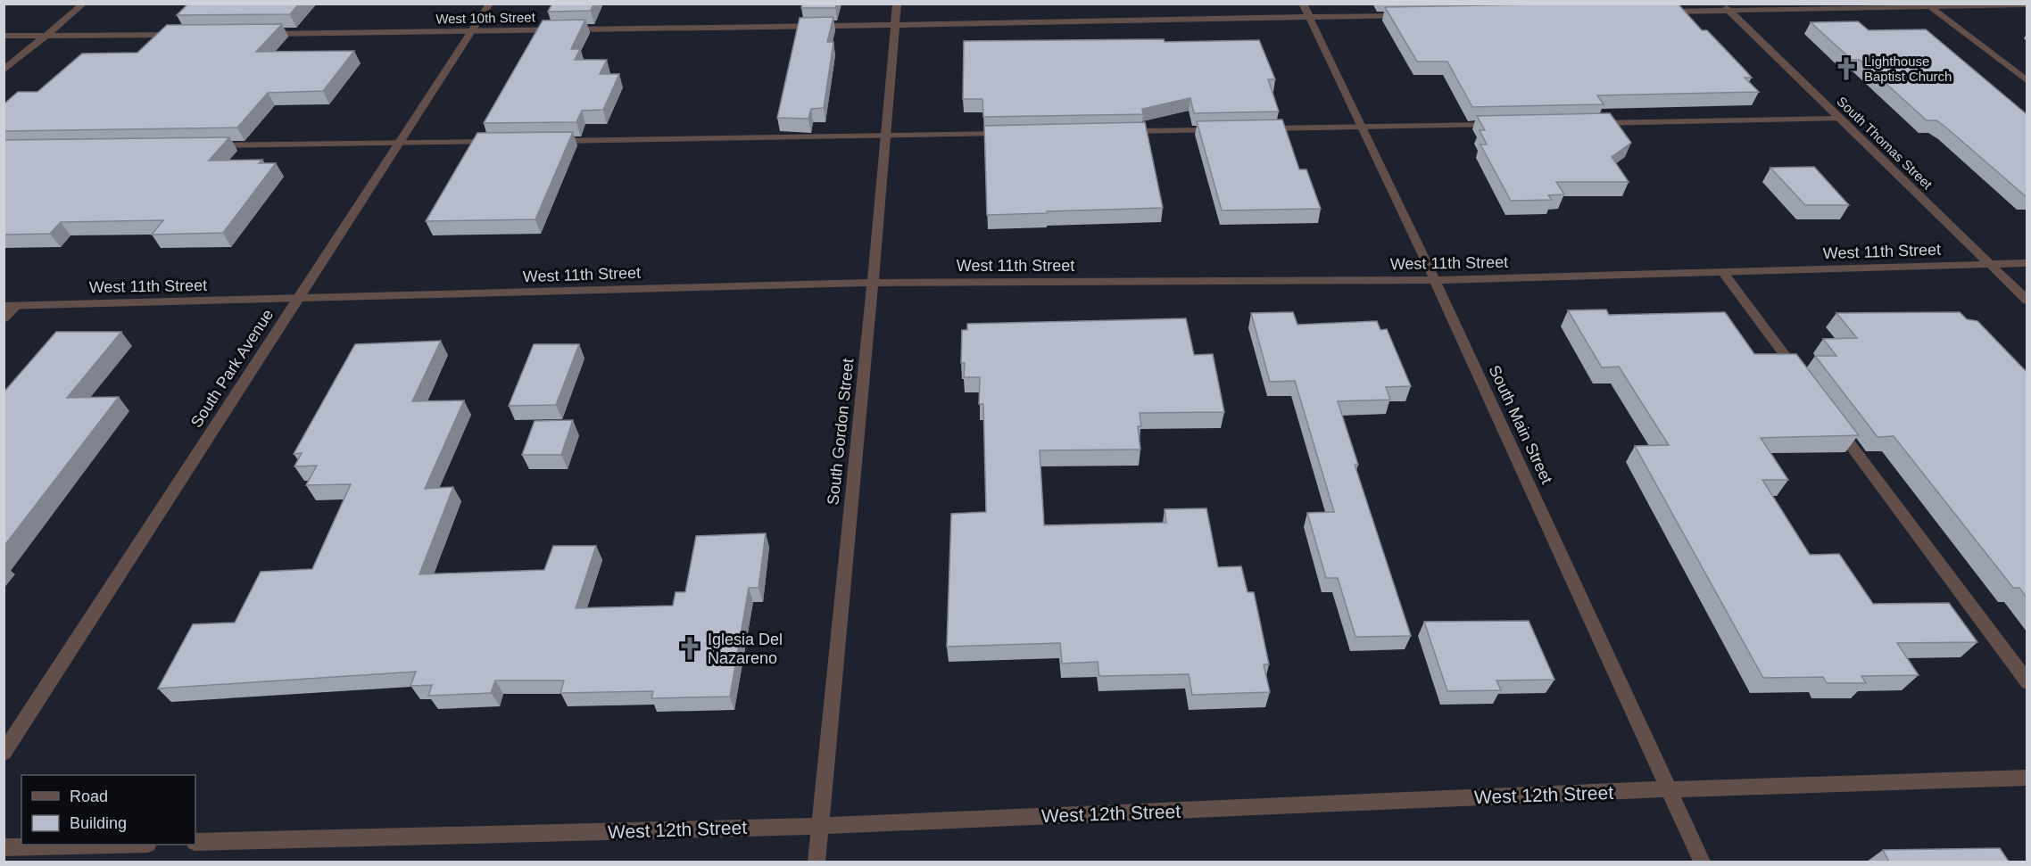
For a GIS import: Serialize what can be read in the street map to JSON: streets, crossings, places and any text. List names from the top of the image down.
{
  "streets": {
    "street": [
      "West 10th Street",
      "South Thomas Street",
      "West 11th Street",
      "South Park Avenue",
      "South Main Street",
      "South Gordon Street",
      "West 12th Street"
    ]
  },
  "crossings": [
    ["West 10th Street", "South Park Avenue"],
    ["West 10th Street", "South Main Street"],
    ["West 10th Street", "South Gordon Street"],
    ["South Thomas Street", "West 11th Street"],
    ["West 11th Street", "South Park Avenue"],
    ["West 11th Street", "South Main Street"],
    ["West 11th Street", "South Gordon Street"],
    ["South Main Street", "West 12th Street"],
    ["South Gordon Street", "West 12th Street"]
  ],
  "places": {
    "church": ["Lighthouse Baptist Church", "Iglesia Del Nazareno"]
  },
  "legend": ["Road", "Building"]
}
